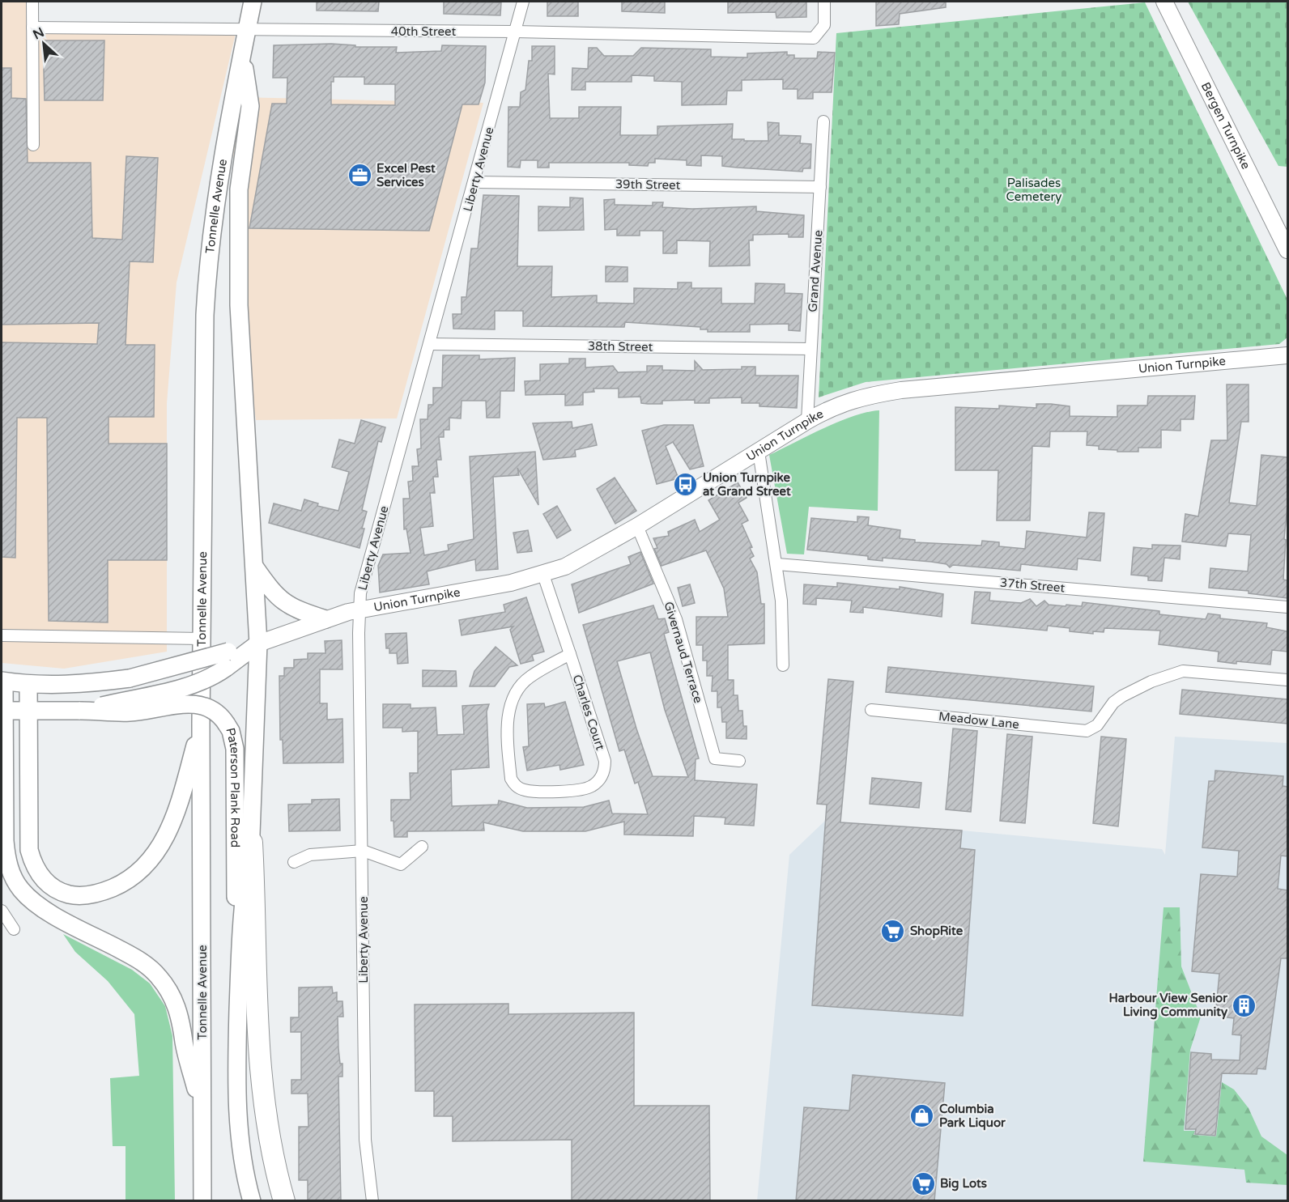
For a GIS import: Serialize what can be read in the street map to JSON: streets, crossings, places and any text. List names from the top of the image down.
{
  "streets": {
    "main road": [
      "Bergen Turnpike",
      "Tonnelle Avenue",
      "Union Turnpike",
      "Paterson Plank Road"
    ],
    "street": [
      "40th Street",
      "Liberty Avenue",
      "39th Street",
      "Grand Avenue",
      "38th Street",
      "37th Street",
      "Givernaud Terrace",
      "Charles Court",
      "Meadow Lane"
    ]
  },
  "crossings": [
    ["40th Street", "Liberty Avenue"],
    ["40th Street", "Tonnelle Avenue"],
    ["Liberty Avenue", "39th Street"],
    ["Liberty Avenue", "38th Street"],
    ["Liberty Avenue", "Union Turnpike"],
    ["39th Street", "Grand Avenue"],
    ["Grand Avenue", "38th Street"],
    ["Grand Avenue", "Union Turnpike"],
    ["Union Turnpike", "Givernaud Terrace"],
    ["Union Turnpike", "Charles Court"],
    ["Union Turnpike", "Paterson Plank Road"]
  ],
  "parks": ["Palisades Cemetery"],
  "places": {
    "office": ["Excel Pest Services"],
    "bus stop": ["Union Turnpike at Grand Street"],
    "supermarket": ["ShopRite", "Big Lots"],
    "building": ["Harbour View Senior Living Community"],
    "shop": ["Columbia Park Liquor"]
  },
  "north": "top left"
}
